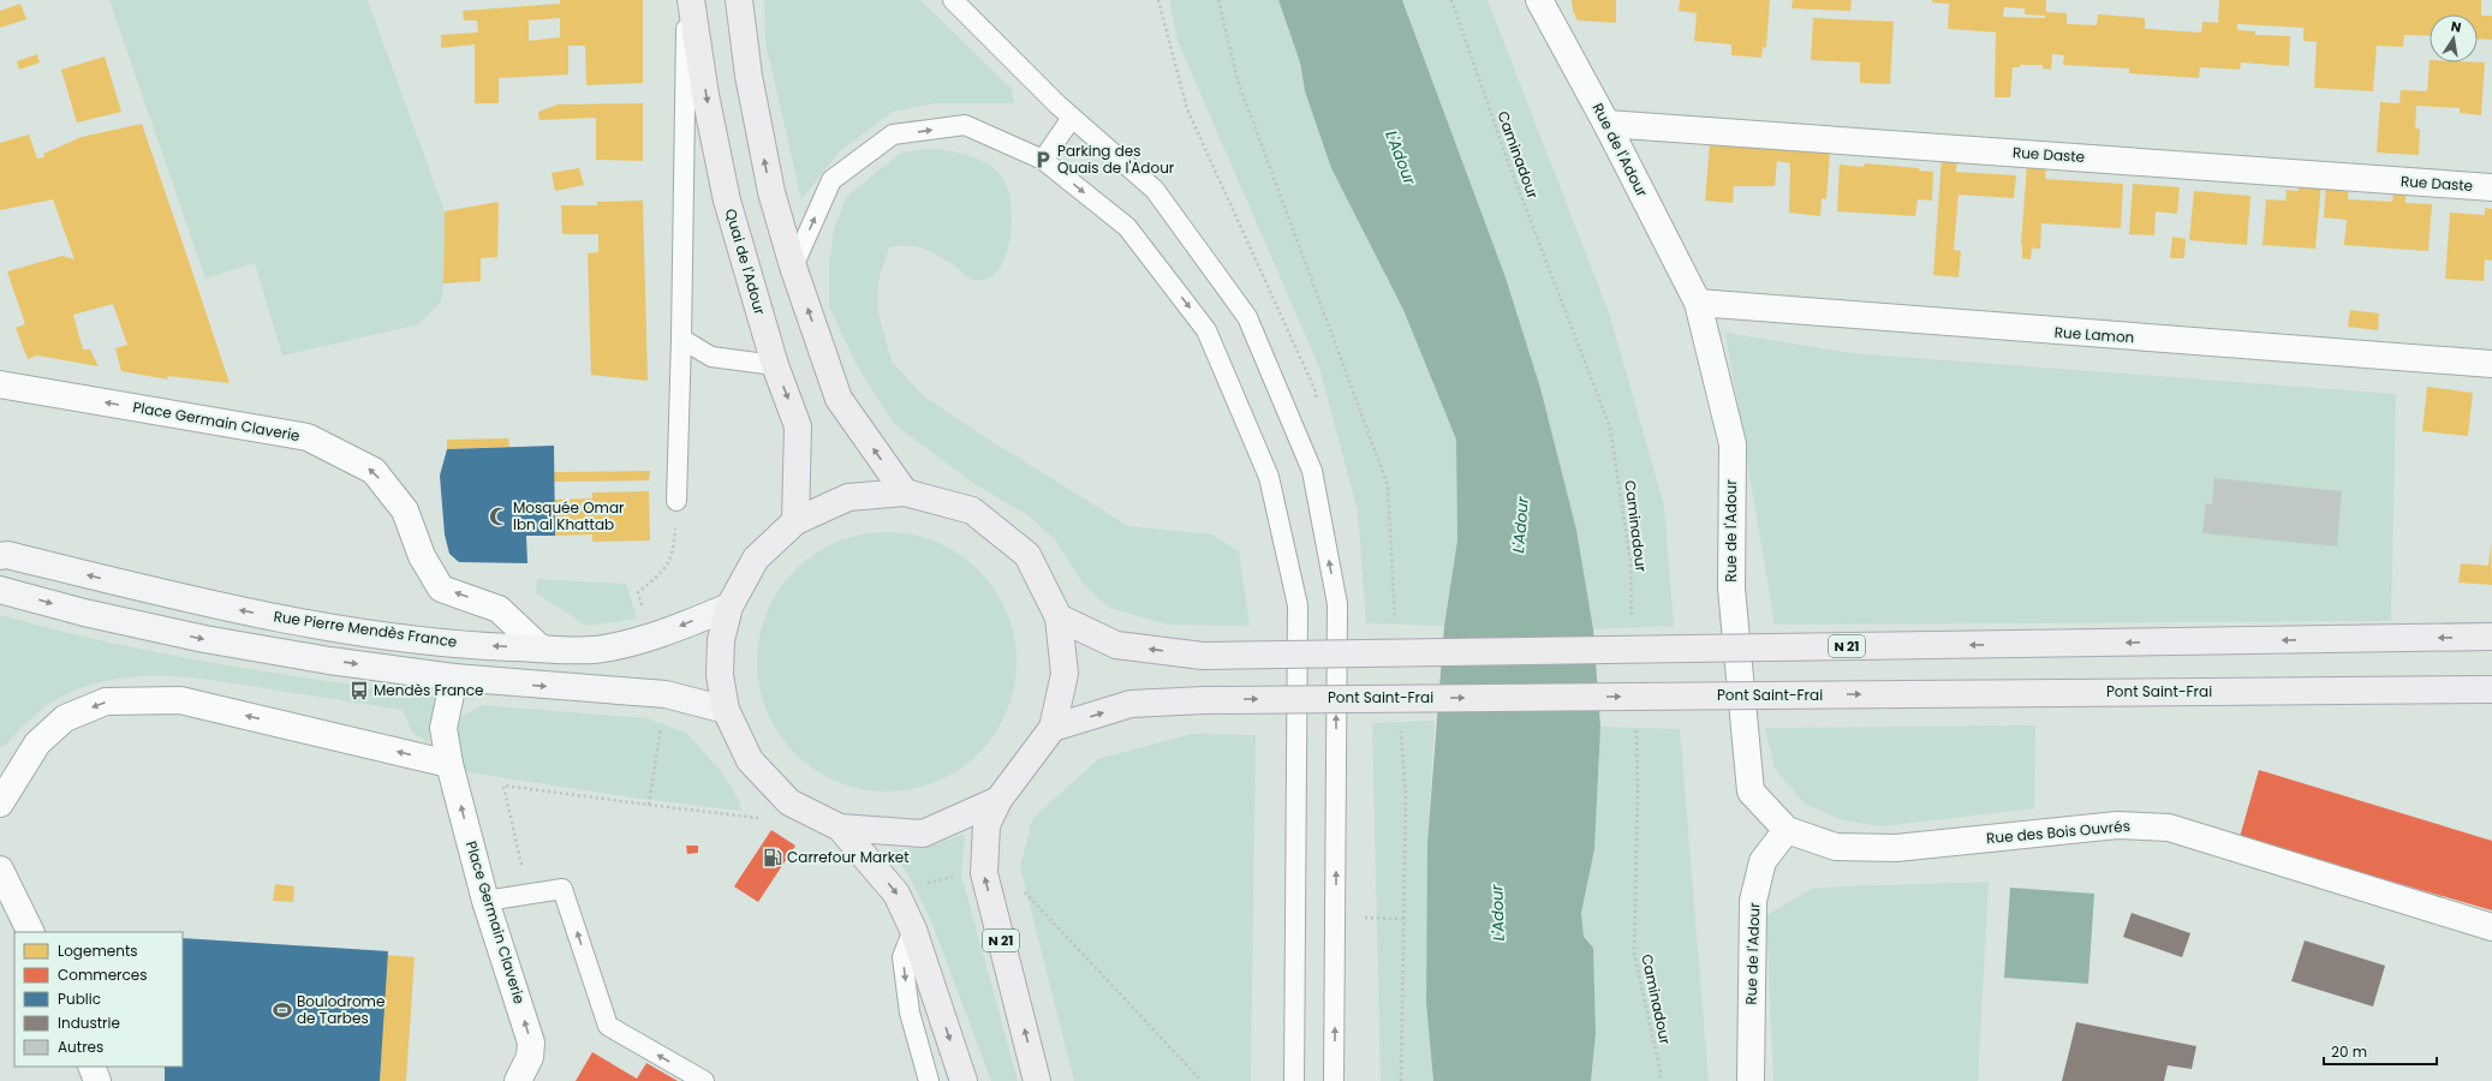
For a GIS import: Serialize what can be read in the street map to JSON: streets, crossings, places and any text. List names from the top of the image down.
{
  "streets": {
    "main road": [
      "Quai de l'Adour",
      "Rue Pierre Mendès France",
      "N 21",
      "Pont Saint-Frai"
    ],
    "street": [
      "Rue de l'Adour",
      "Rue Daste",
      "Rue Lamon",
      "Place Germain Claverie",
      "Rue des Bois Ouvrés"
    ],
    "path": ["Caminadour"]
  },
  "crossings": [
    ["Rue de l'Adour", "Rue Daste"],
    ["Rue de l'Adour", "Rue Lamon"],
    ["Rue de l'Adour", "Rue des Bois Ouvrés"],
    ["Place Germain Claverie", "Rue Pierre Mendès France"]
  ],
  "one_way": ["Place Germain Claverie"],
  "water": ["L'Adour"],
  "places": {
    "parking": ["Parking des Quais de l'Adour"],
    "mosque": ["Mosquée Omar Ibn al Khattab"],
    "bus stop": ["Mendès France"],
    "fuel station": ["Carrefour Market"],
    "sports": ["Boulodrome de Tarbes"]
  },
  "legend": [
    "Logements",
    "Commerces",
    "Public",
    "Industrie",
    "Autres"
  ],
  "scale_bar": "20 m",
  "north": "top"
}
